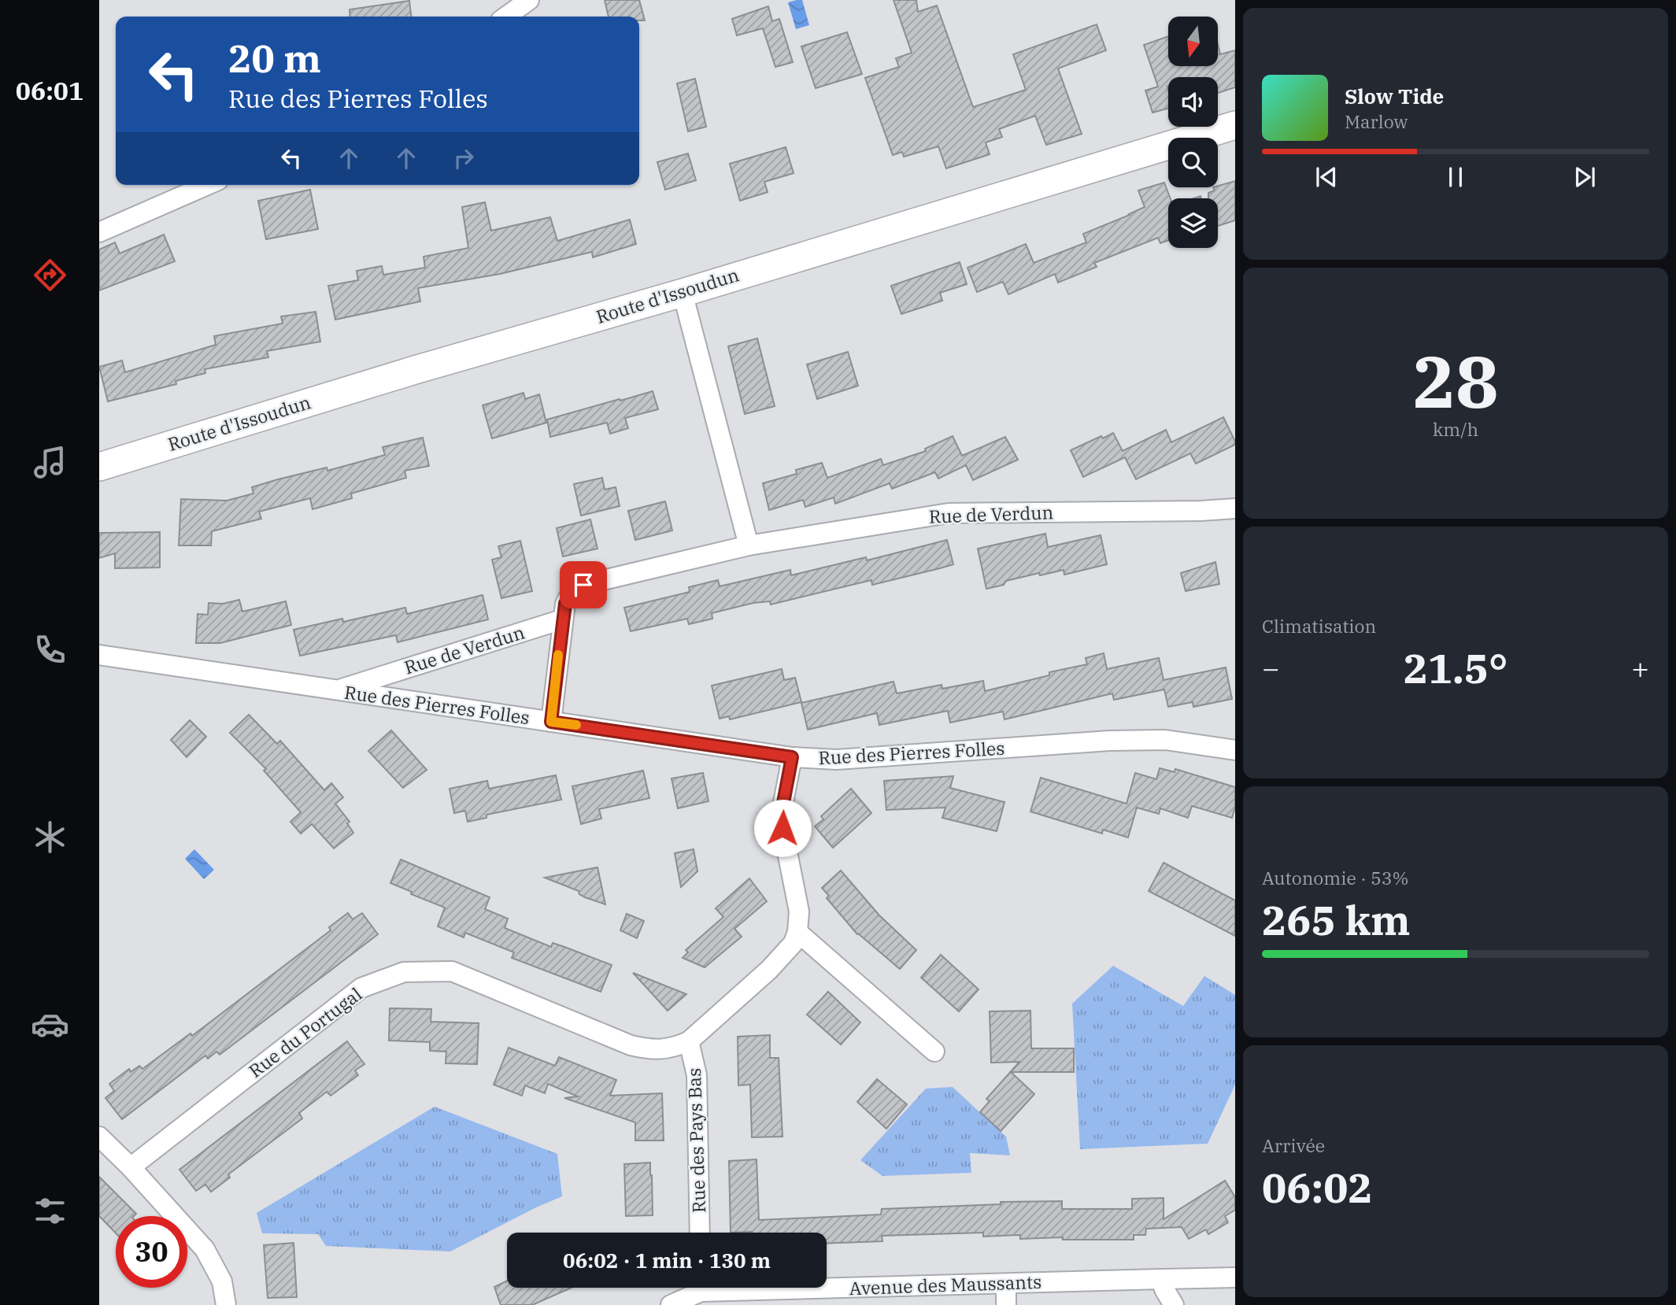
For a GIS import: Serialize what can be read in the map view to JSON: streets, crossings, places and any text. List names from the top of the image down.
{
  "streets": {
    "main road": ["Route d'Issoudun"],
    "street": [
      "Rue de Verdun",
      "Rue des Pierres Folles",
      "Rue du Portugal",
      "Rue des Pays Bas",
      "Avenue des Maussants"
    ]
  },
  "crossings": [
    ["Rue de Verdun", "Rue des Pierres Folles"],
    ["Rue du Portugal", "Rue des Pays Bas"]
  ],
  "north": "bottom",
  "page": {
    "tabs": "06:01",
    "turn": ["20 m", "Rue des Pierres Folles"],
    "song": ["Slow Tide", "Marlow"],
    "tile": [
      ["28", "km/h"],
      "Climatisation",
      ["Autonomie · 53%", "265 km"],
      ["Arrivée", "06:02"]
    ],
    "heat": ["−", "21.5°", "+"],
    "limit": "30",
    "trip": "06:02 · 1 min · 130 m"
  }
}
